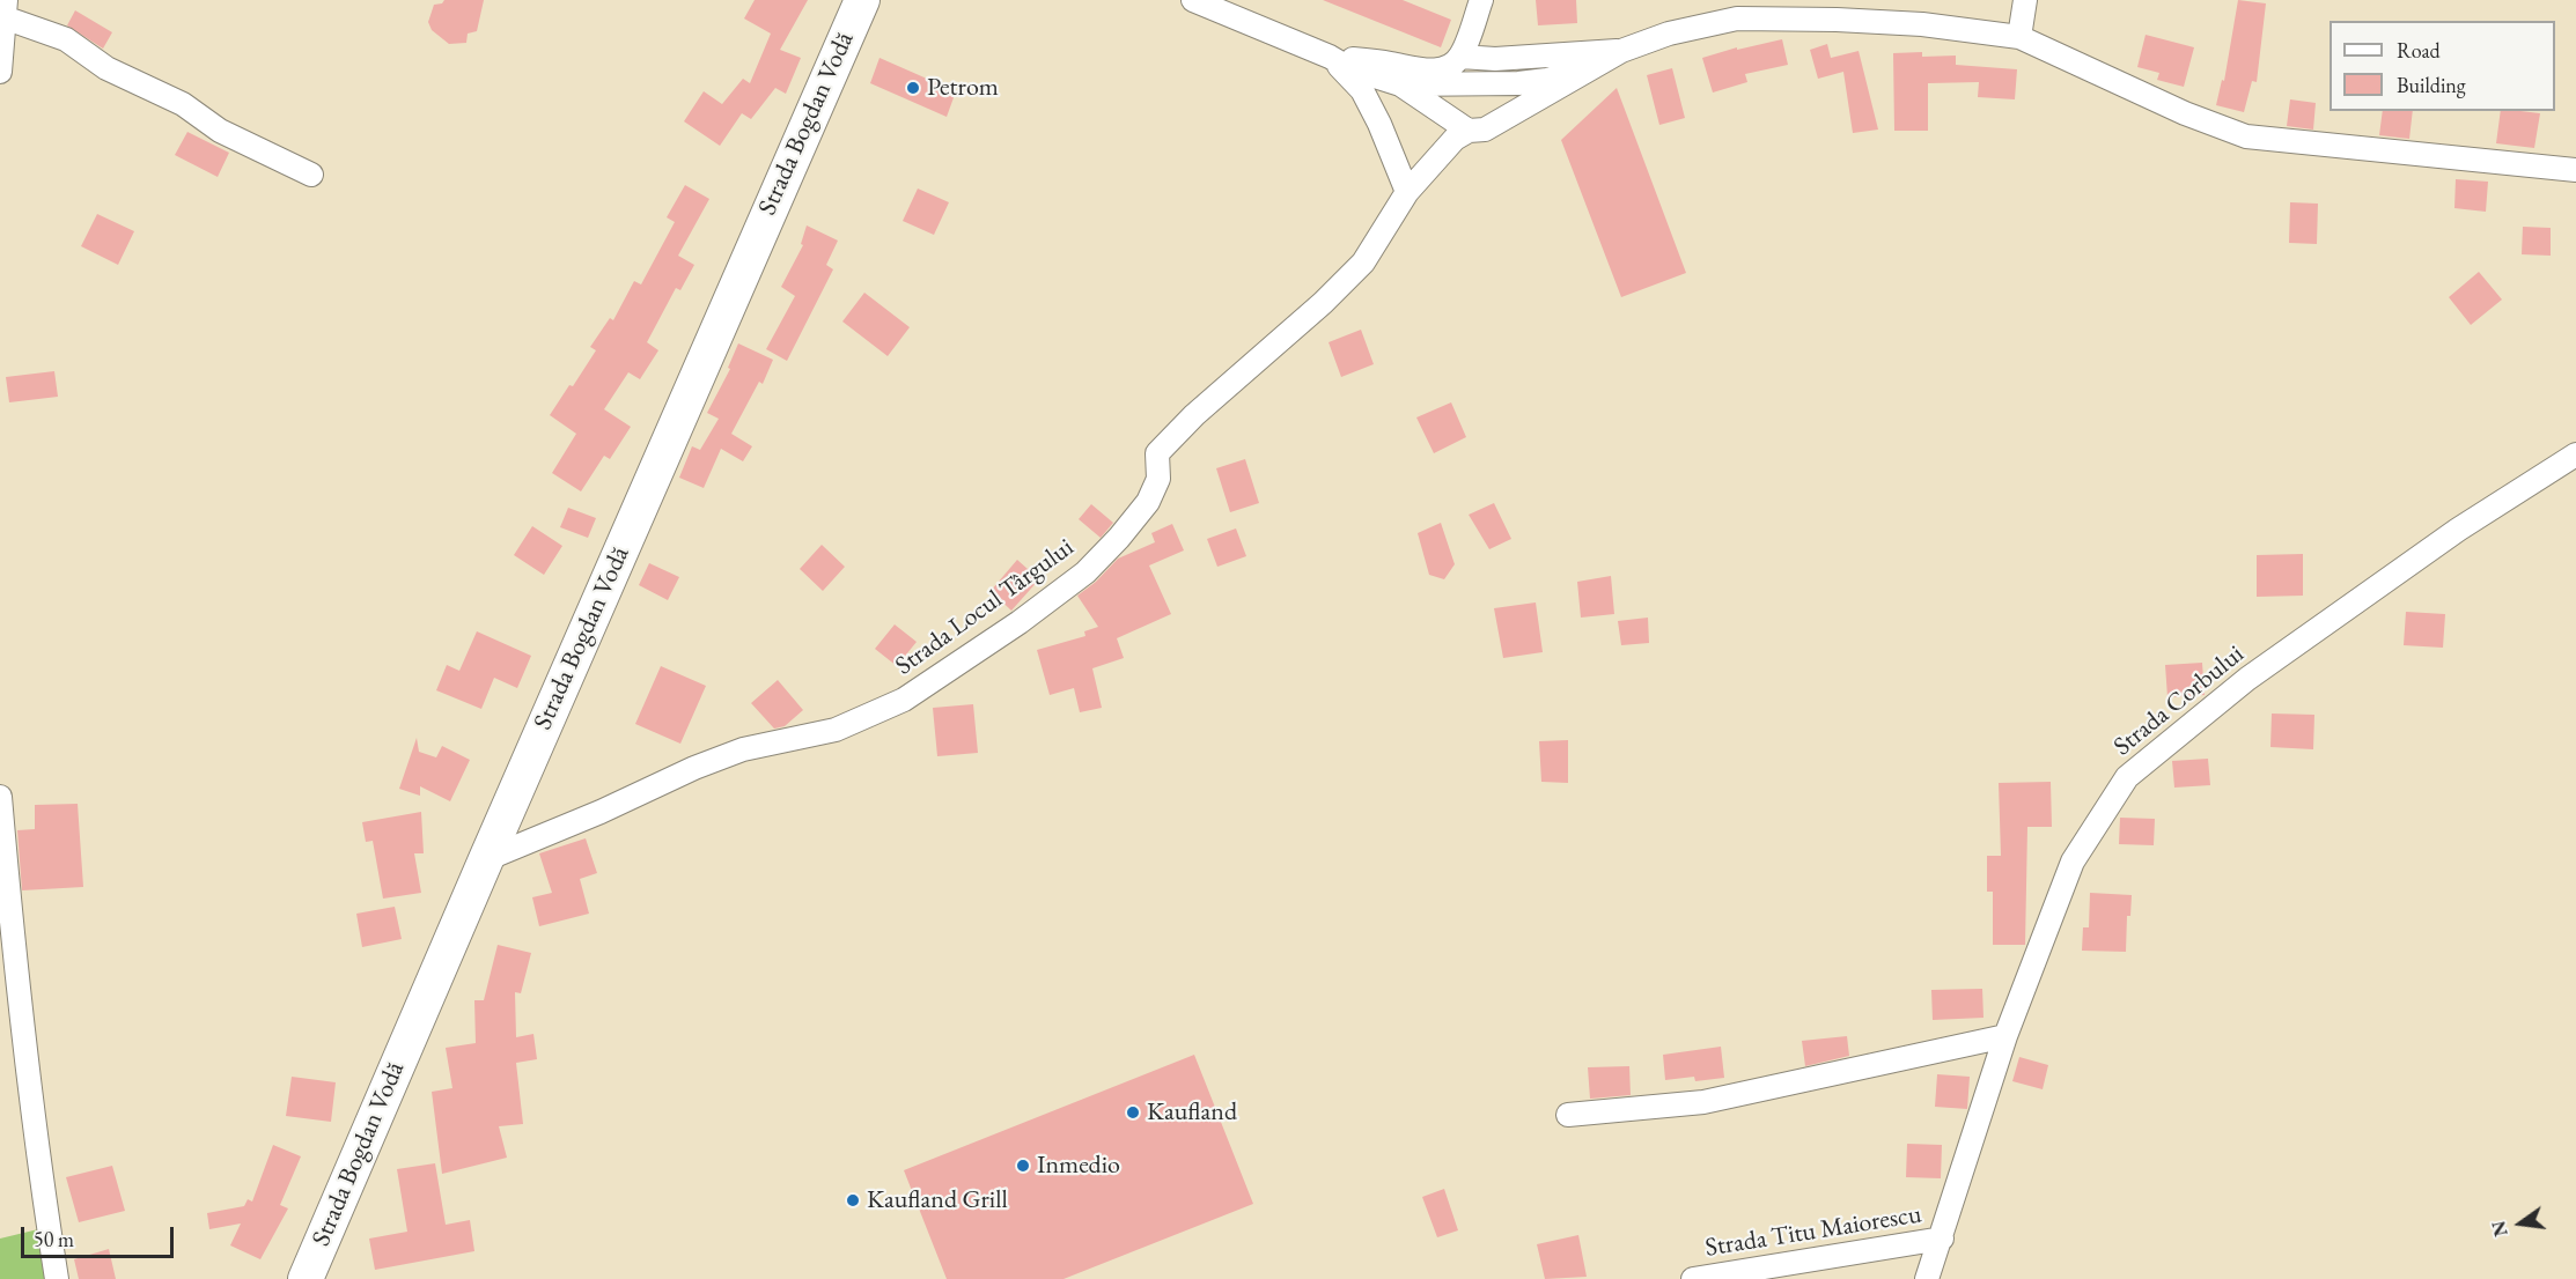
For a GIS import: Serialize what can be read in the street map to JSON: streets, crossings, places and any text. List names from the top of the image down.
{
  "streets": {
    "main road": ["Strada Bogdan Vodă"],
    "street": ["Strada Locul Târgului", "Strada Corbului", "Strada Titu Maiorescu"]
  },
  "crossings": [
    ["Strada Bogdan Vodă", "Strada Locul Târgului"],
    ["Strada Corbului", "Strada Titu Maiorescu"]
  ],
  "places": [
    "Petrom",
    "Kaufland",
    "Inmedio",
    "Kaufland Grill"
  ],
  "legend": ["Road", "Building"],
  "scale_bar": "50 m",
  "north": "left"
}
